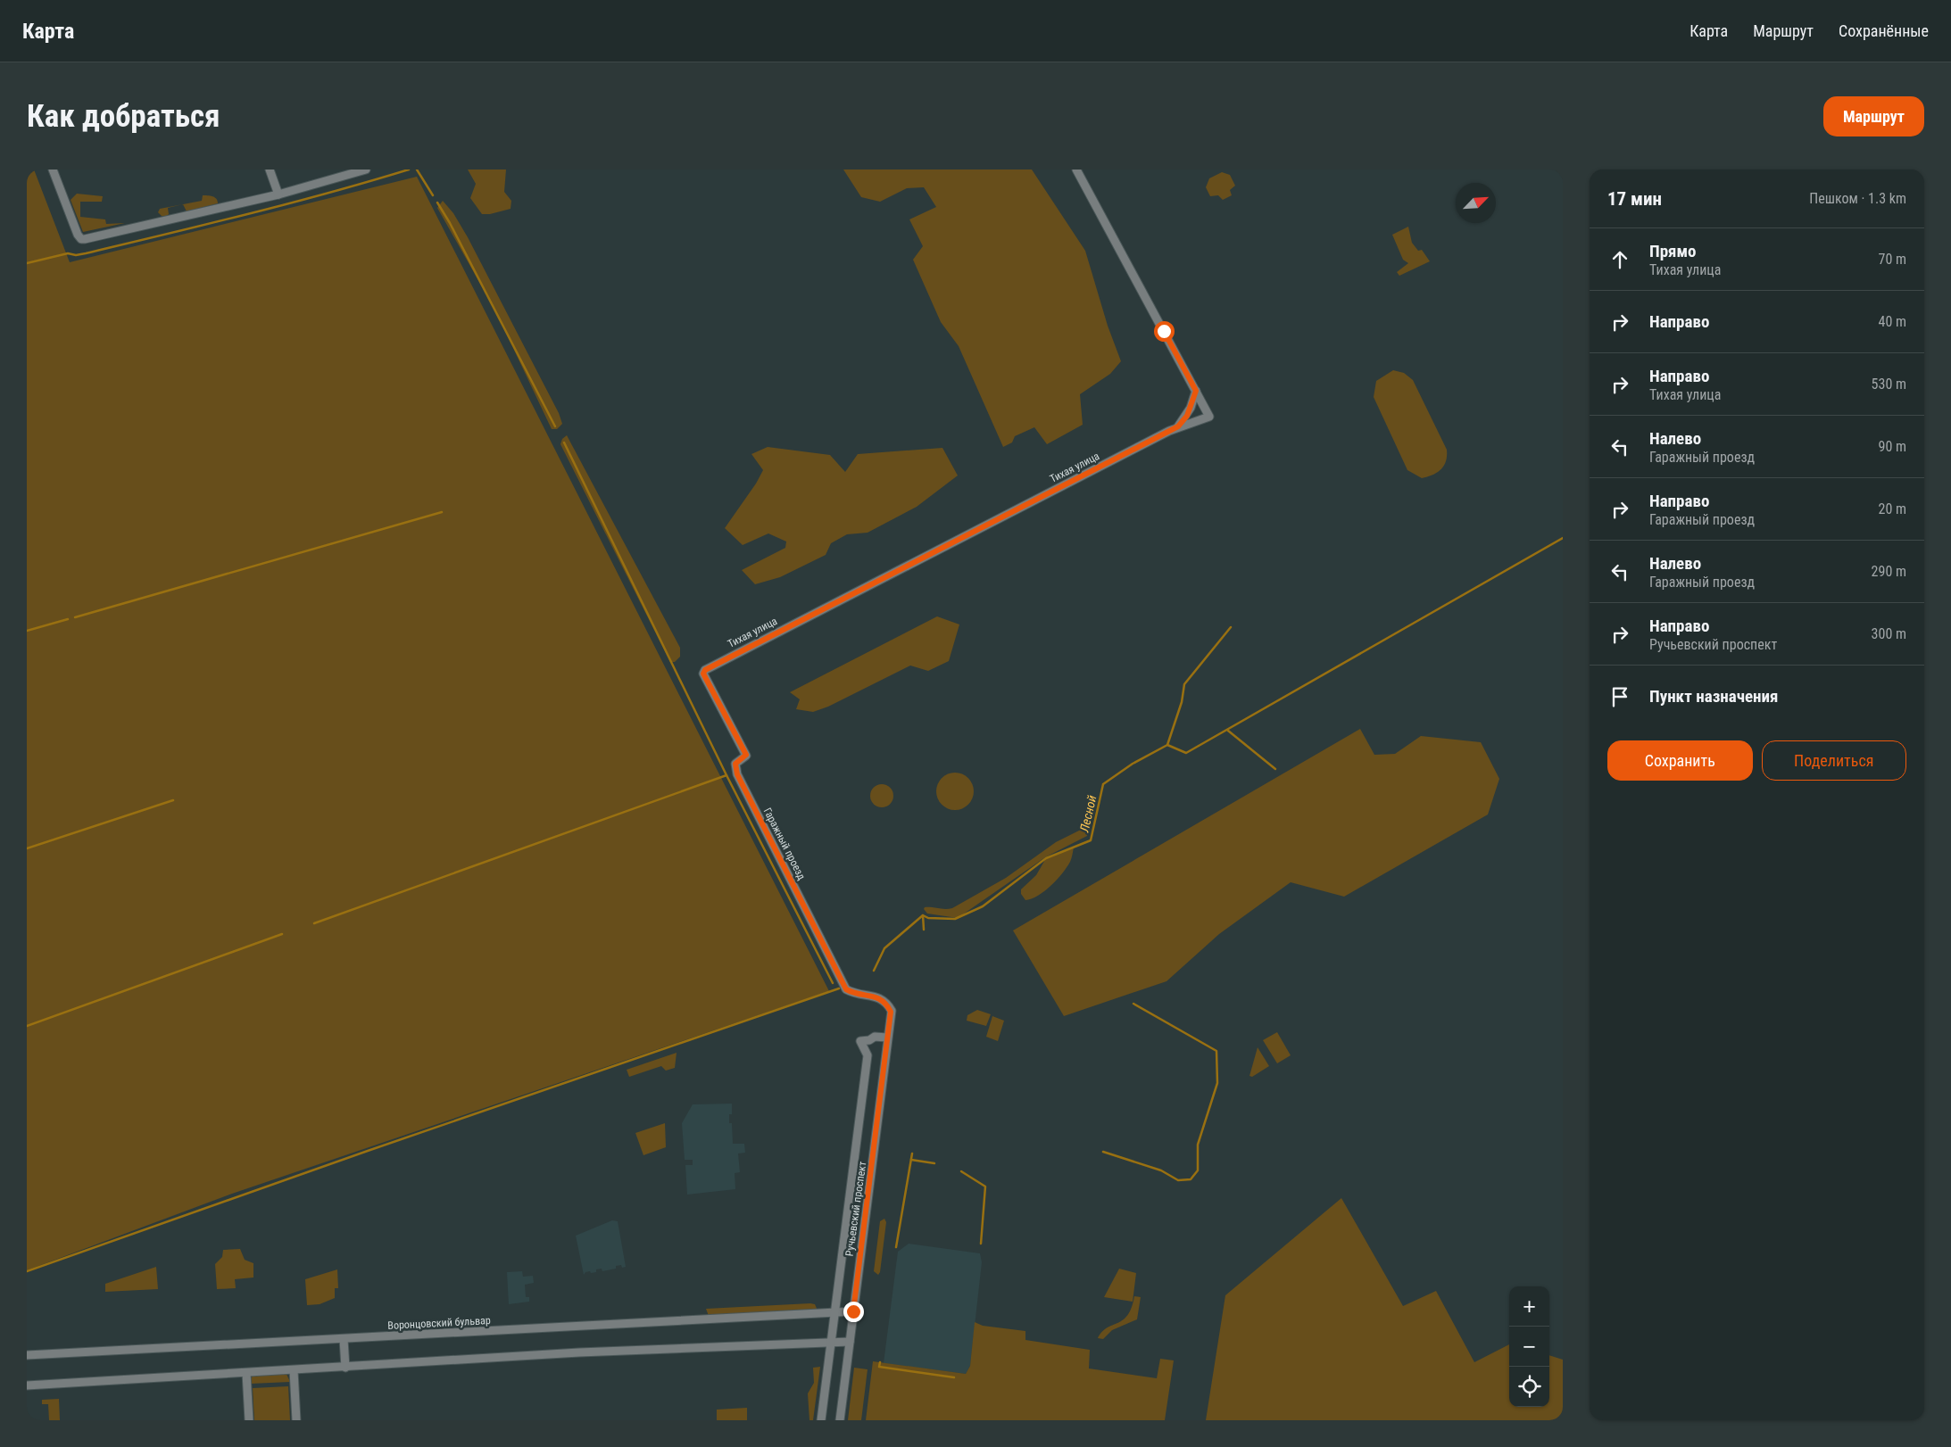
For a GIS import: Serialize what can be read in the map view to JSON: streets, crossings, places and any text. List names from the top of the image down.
{
  "streets": {
    "street": [
      "Тихая улица",
      "Гаражный проезд",
      "Ручьевский проспект",
      "Воронцовский бульвар"
    ]
  },
  "crossings": [
    ["Тихая улица", "Гаражный проезд"],
    ["Гаражный проезд", "Ручьевский проспект"],
    ["Ручьевский проспект", "Воронцовский бульвар"]
  ],
  "water": ["Лесной"],
  "north": "top right",
  "page": {
    "header": "Карта",
    "nav": ["Карта", "Маршрут", "Сохранённые"],
    "buttons": [
      "Маршрут",
      ["Сохранить", "Поделиться"]
    ],
    "title": "Как добраться",
    "heading": ["17 мин", "Пешком · 1.3 km"],
    "list": [
      ["Прямо", "Тихая улица", "70 m"],
      ["Направо", "40 m"],
      ["Направо", "Тихая улица", "530 m"],
      ["Налево", "Гаражный проезд", "90 m"],
      ["Направо", "Гаражный проезд", "20 m"],
      ["Налево", "Гаражный проезд", "290 m"],
      ["Направо", "Ручьевский проспект", "300 m"],
      "Пункт назначения"
    ],
    "map_buttons": ["+", "−"]
  }
}
